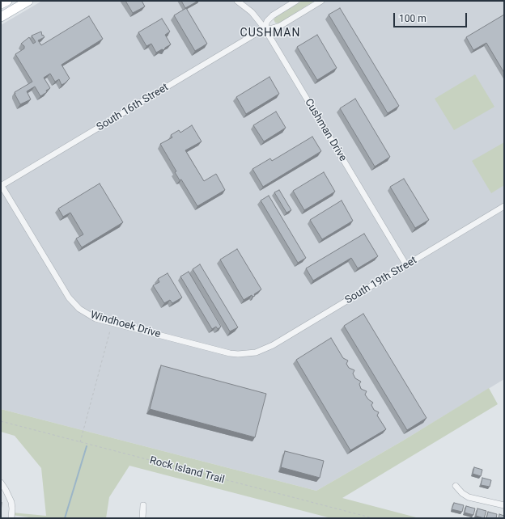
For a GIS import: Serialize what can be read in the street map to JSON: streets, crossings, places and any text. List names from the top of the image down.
{
  "streets": {
    "street": [
      "South 16th Street",
      "Cushman Drive",
      "South 19th Street",
      "Windhoek Drive"
    ],
    "path": ["Rock Island Trail"]
  },
  "crossings": [
    ["South 16th Street", "Cushman Drive"],
    ["South 16th Street", "Windhoek Drive"],
    ["Cushman Drive", "South 19th Street"],
    ["South 19th Street", "Windhoek Drive"]
  ],
  "districts": ["CUSHMAN"],
  "scale_bar": "100 m"
}
